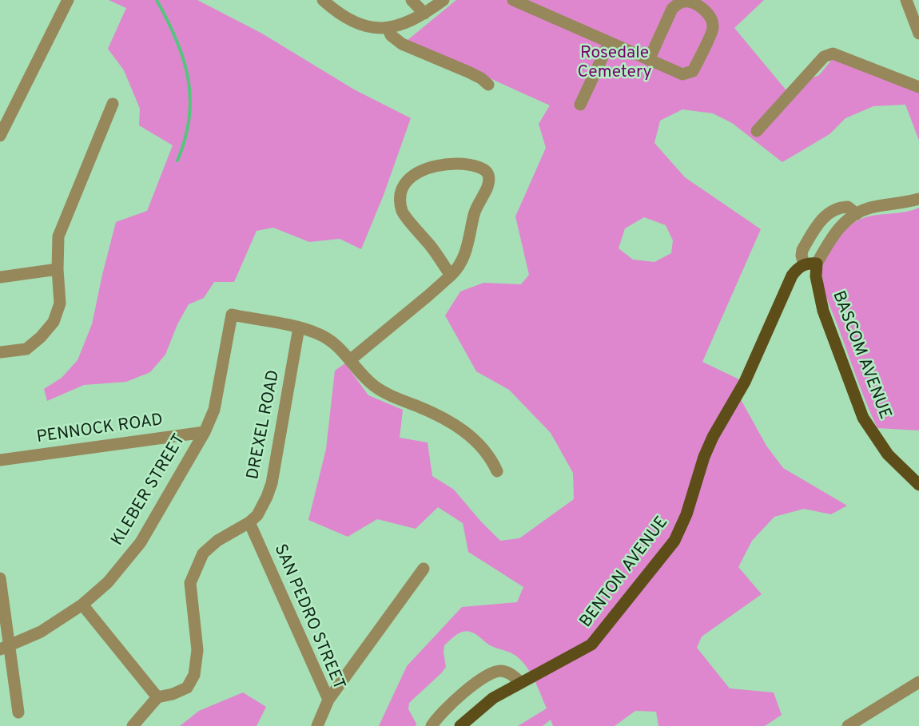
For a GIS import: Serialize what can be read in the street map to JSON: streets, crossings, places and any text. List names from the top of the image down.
{
  "streets": {
    "main road": ["BASCOM AVENUE", "BENTON AVENUE"],
    "street": [
      "DREXEL ROAD",
      "PENNOCK ROAD",
      "KLEBER STREET",
      "SAN PEDRO STREET"
    ]
  },
  "crossings": [
    ["DREXEL ROAD", "KLEBER STREET"],
    ["DREXEL ROAD", "SAN PEDRO STREET"],
    ["PENNOCK ROAD", "KLEBER STREET"]
  ],
  "parks": ["Rosedale Cemetery"]
}
